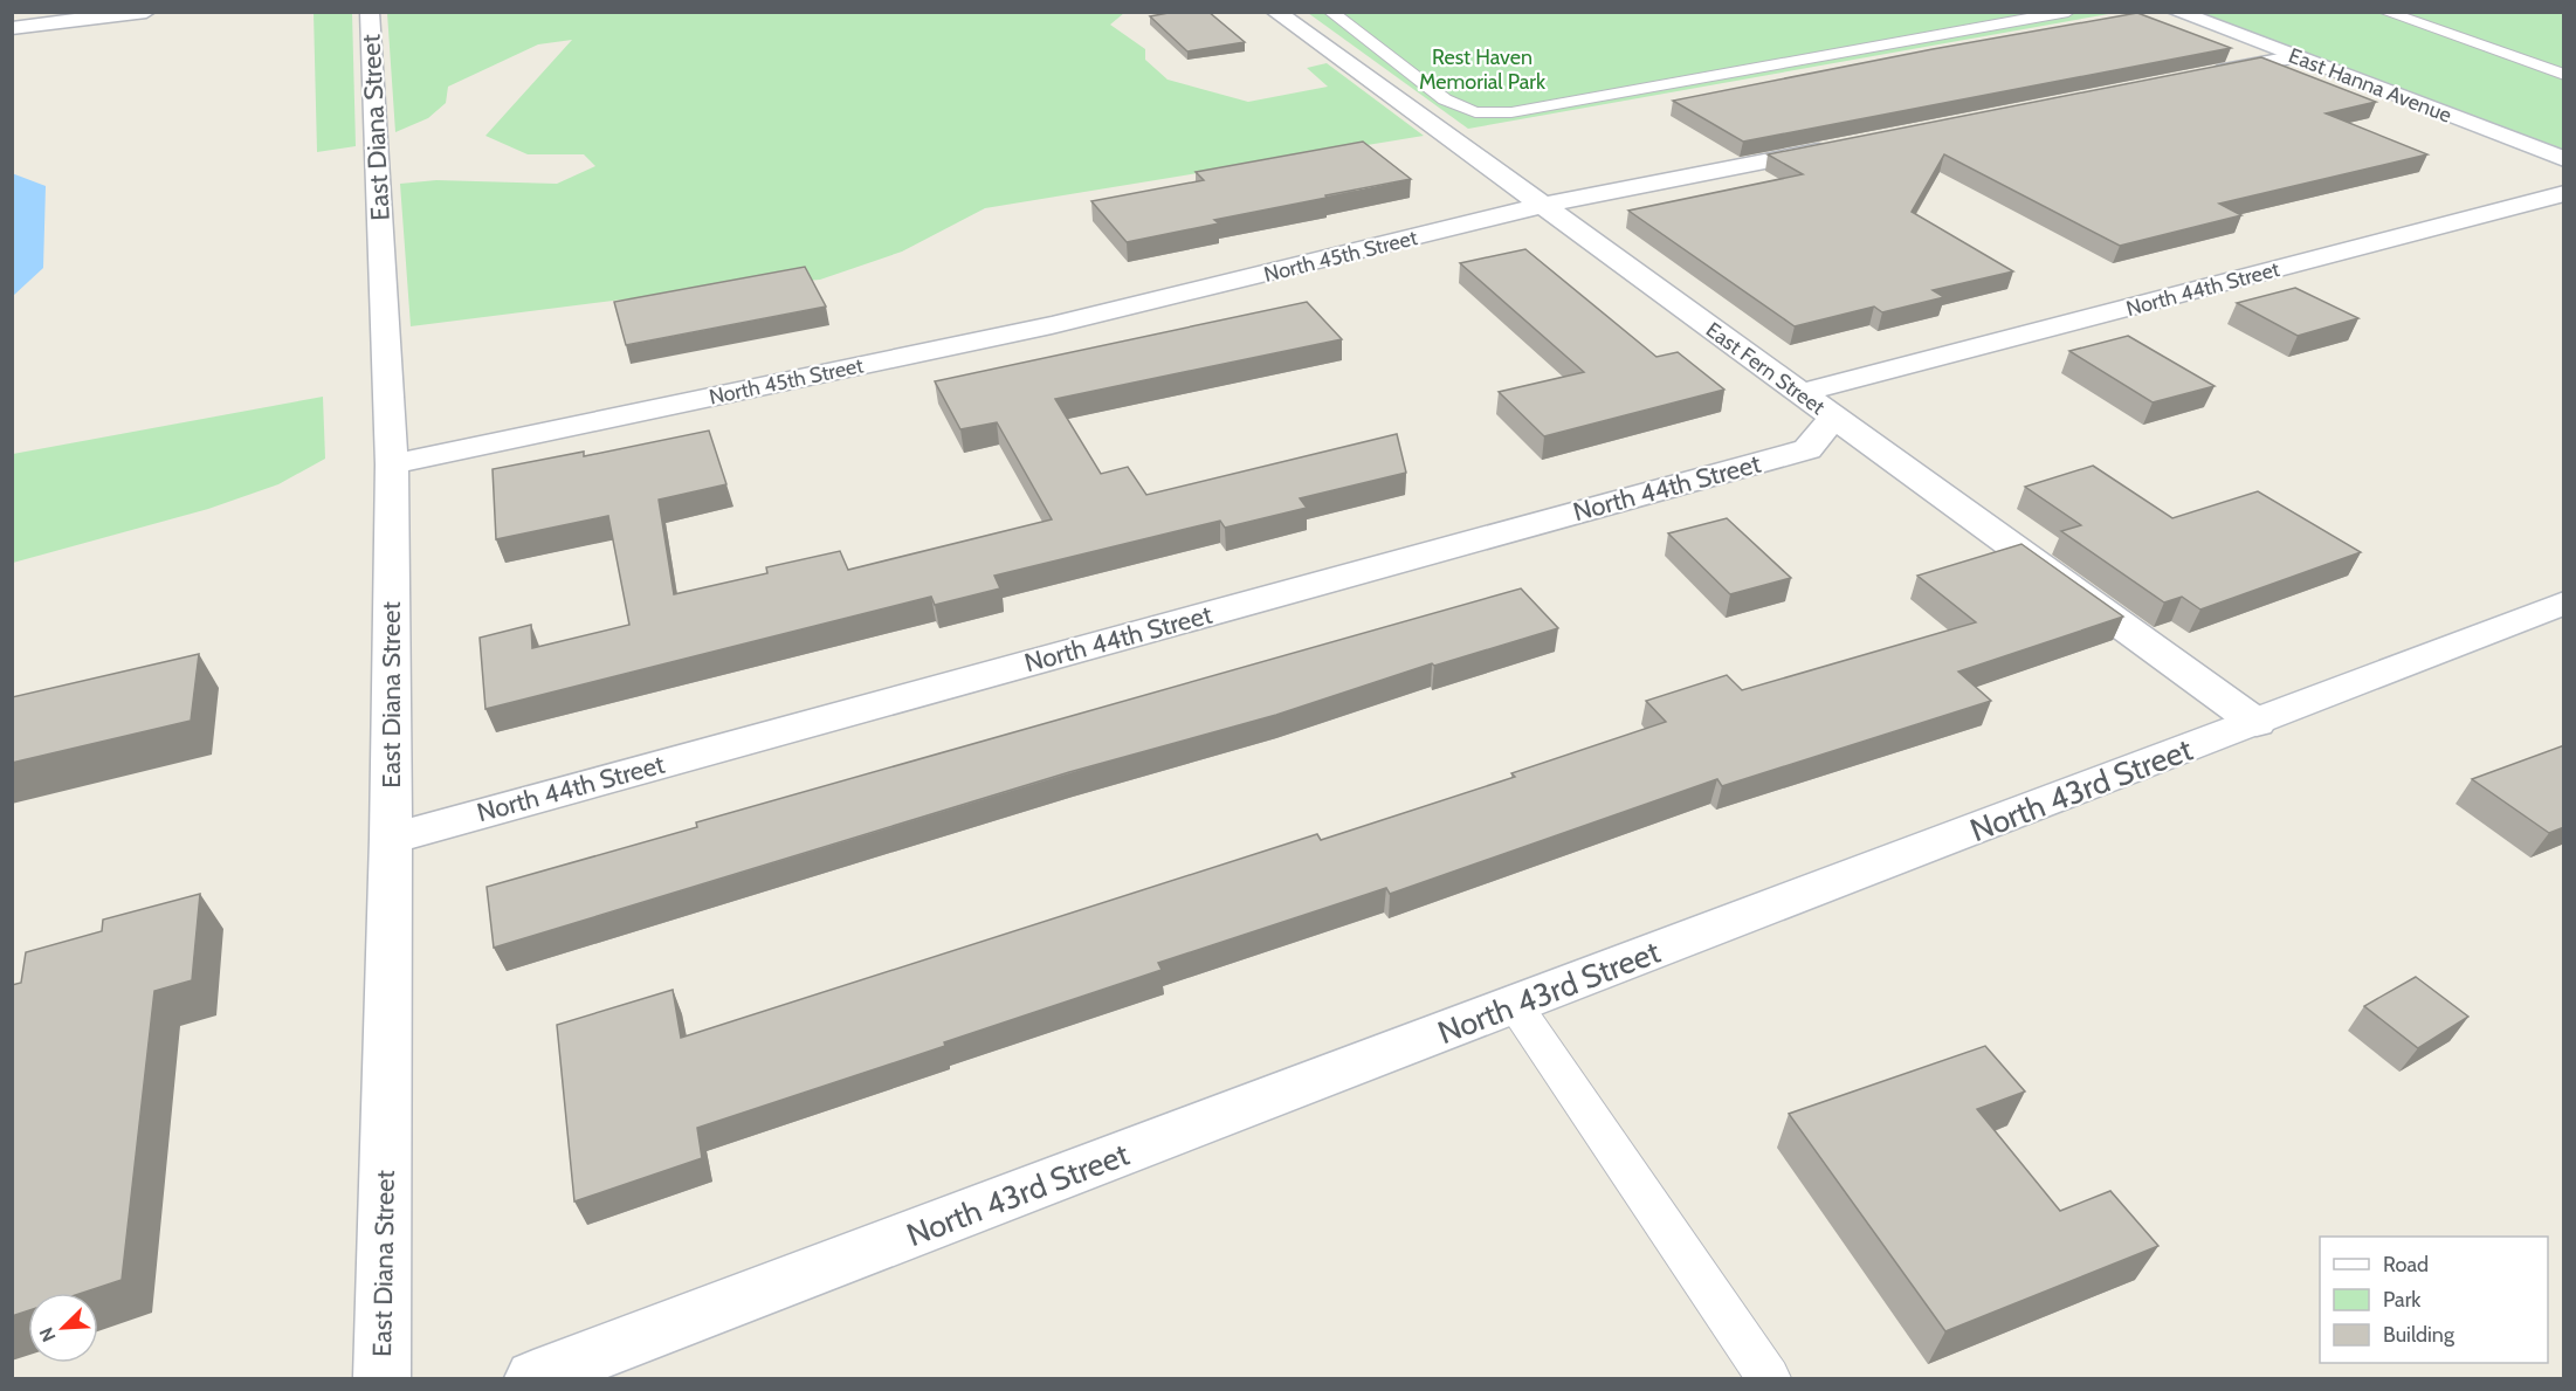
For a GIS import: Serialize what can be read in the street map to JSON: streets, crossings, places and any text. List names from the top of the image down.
{
  "streets": {
    "street": [
      "East Hanna Avenue",
      "East Diana Street",
      "North 45th Street",
      "North 44th Street",
      "East Fern Street",
      "North 43rd Street"
    ]
  },
  "crossings": [
    ["East Diana Street", "North 45th Street"],
    ["East Diana Street", "North 44th Street"],
    ["North 45th Street", "East Fern Street"],
    ["North 44th Street", "East Fern Street"],
    ["East Fern Street", "North 43rd Street"]
  ],
  "parks": ["Rest Haven Memorial Park"],
  "legend": ["Road", "Park", "Building"],
  "north": "bottom left"
}
